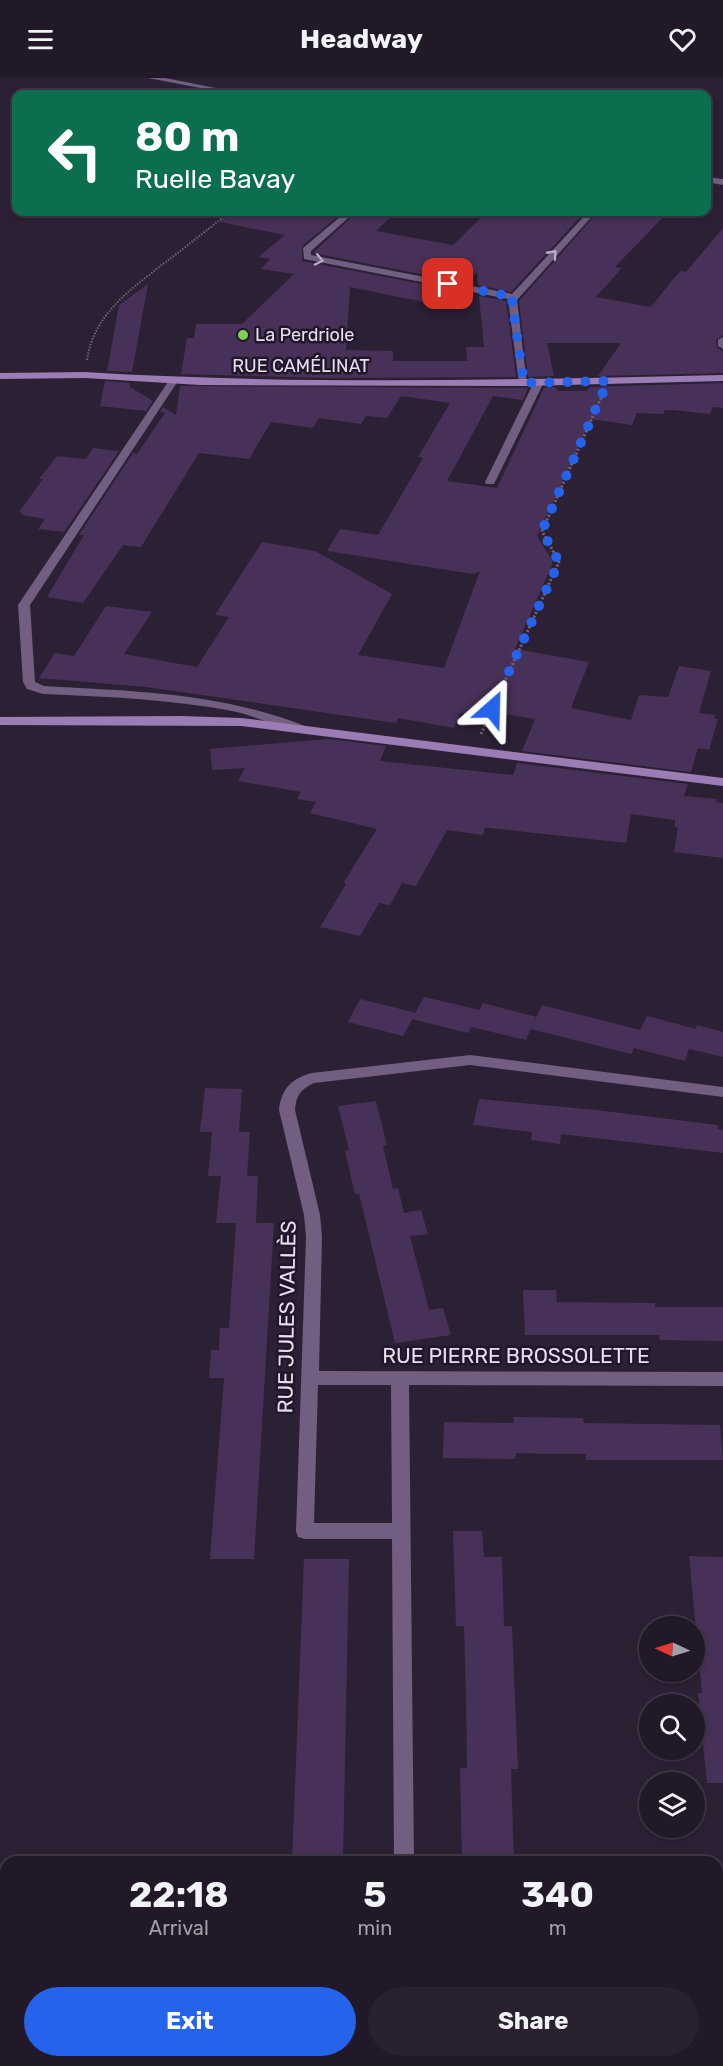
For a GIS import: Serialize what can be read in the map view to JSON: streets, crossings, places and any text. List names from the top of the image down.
{
  "streets": {
    "street": ["RUE CAMÉLINAT", "RUE JULES VALLÈS", "RUE PIERRE BROSSOLETTE"]
  },
  "crossings": [
    ["RUE JULES VALLÈS", "RUE PIERRE BROSSOLETTE"]
  ],
  "places": ["La Perdriole"],
  "north": "left",
  "page": {
    "header": "Headway",
    "turn": ["80 m", "Ruelle Bavay"],
    "eta": [
      "22:18",
      "Arrival",
      "5",
      "min",
      "340",
      "m"
    ],
    "buttons": ["Exit", "Share"]
  }
}
